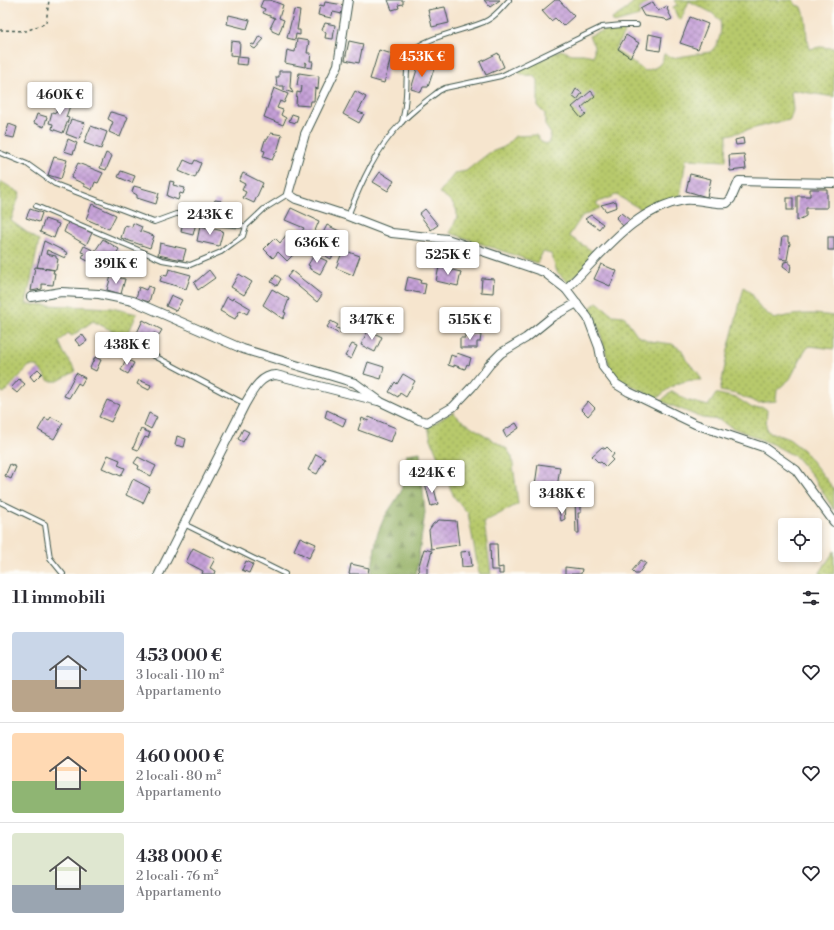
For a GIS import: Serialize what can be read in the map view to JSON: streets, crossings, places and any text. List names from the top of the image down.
{
  "page": {
    "price": [
      "453K €",
      "460K €",
      "243K €",
      "636K €",
      "525K €",
      "391K €",
      "347K €",
      "515K €",
      "438K €",
      "424K €",
      "348K €"
    ],
    "heading": "11 immobili",
    "list": [
      {
        "name": "453 000 €",
        "note": "3 locali · 110 m² · Appartamento"
      },
      {
        "name": "460 000 €",
        "note": "2 locali · 80 m² · Appartamento"
      },
      {
        "name": "438 000 €",
        "note": "2 locali · 76 m² · Appartamento"
      }
    ]
  }
}
